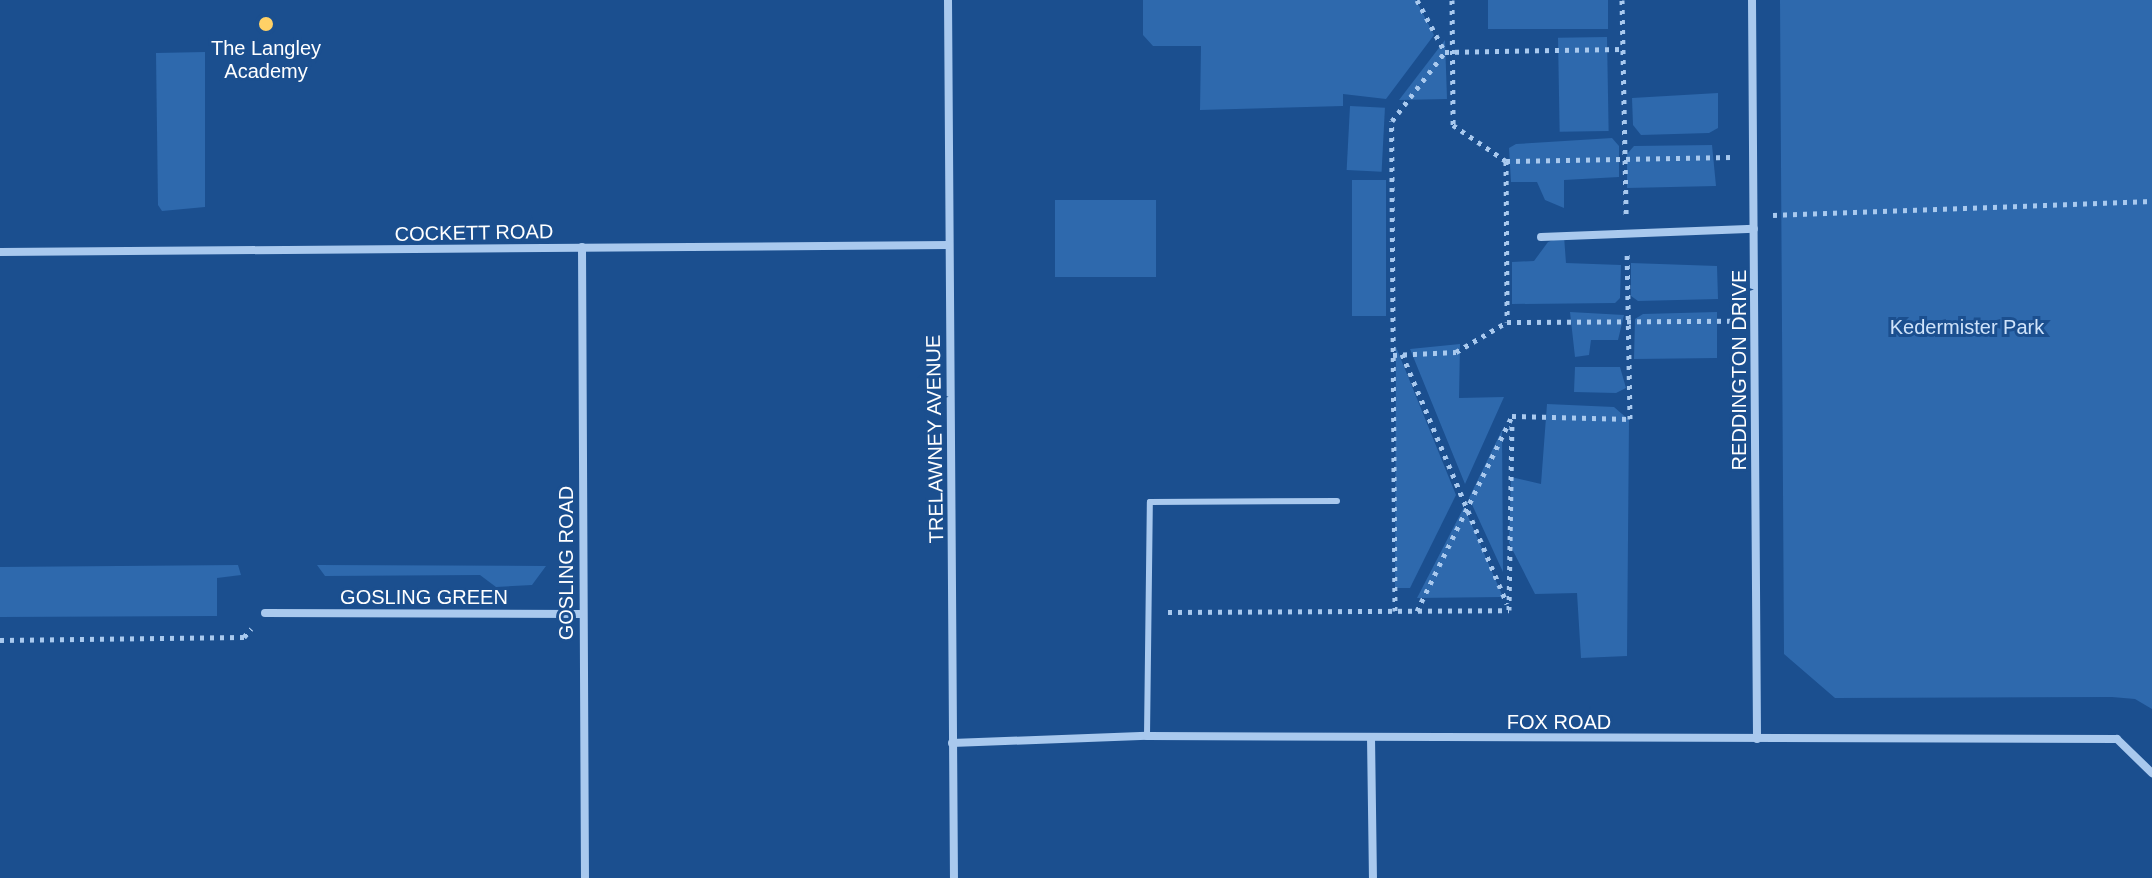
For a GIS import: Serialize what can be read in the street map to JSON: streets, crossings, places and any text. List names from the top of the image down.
{
  "streets": {
    "street": [
      "COCKETT ROAD",
      "REDDINGTON DRIVE",
      "TRELAWNEY AVENUE",
      "GOSLING ROAD",
      "GOSLING GREEN",
      "FOX ROAD"
    ]
  },
  "crossings": [
    ["COCKETT ROAD", "TRELAWNEY AVENUE"],
    ["COCKETT ROAD", "GOSLING ROAD"],
    ["REDDINGTON DRIVE", "FOX ROAD"],
    ["TRELAWNEY AVENUE", "FOX ROAD"],
    ["GOSLING ROAD", "GOSLING GREEN"]
  ],
  "parks": ["Kedermister Park"],
  "places": ["The Langley Academy"]
}
